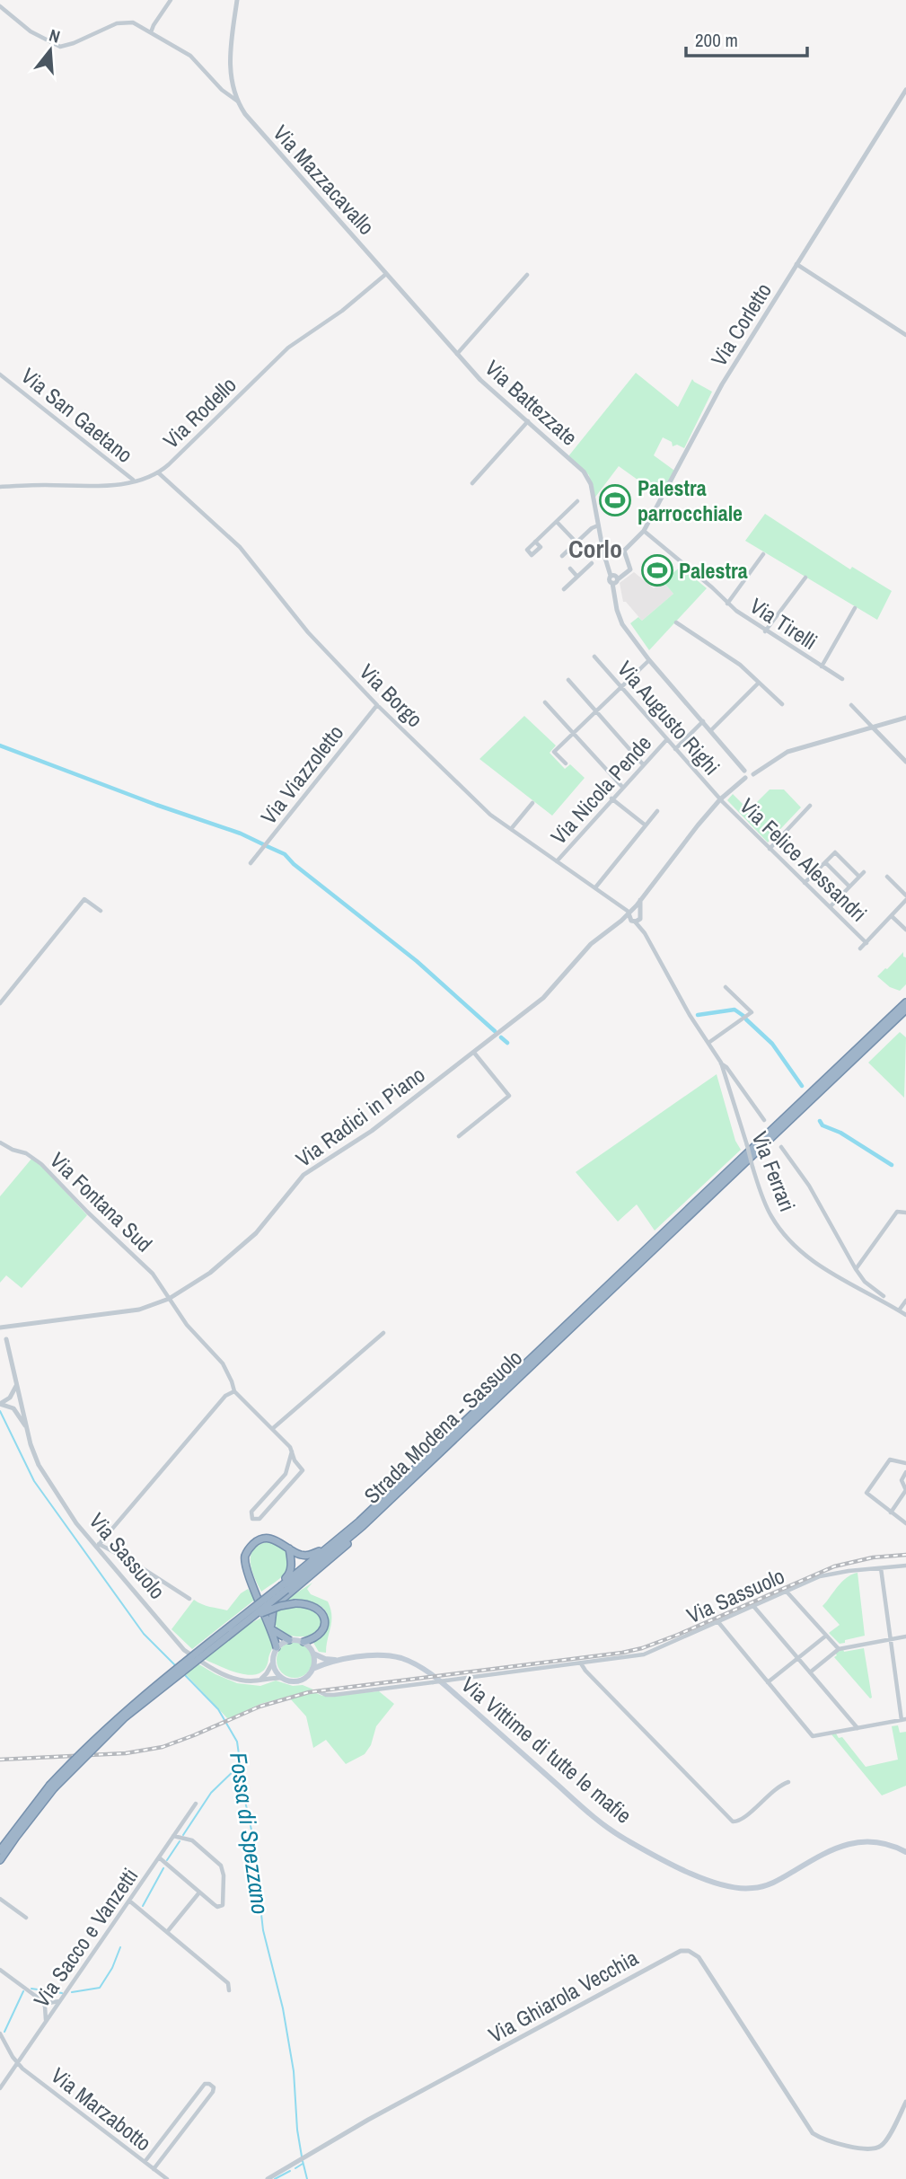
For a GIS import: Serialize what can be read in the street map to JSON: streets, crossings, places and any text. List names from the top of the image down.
{
  "streets": {
    "highway": ["Strada Modena - Sassuolo"],
    "main road": ["Via Sassuolo", "Via Vittime di tutte le mafie"],
    "street": [
      "Via Mazzacavallo",
      "Via Corletto",
      "Via Battezzate",
      "Via Rodello",
      "Via San Gaetano",
      "Via Tirelli",
      "Via Borgo",
      "Via Augusto Righi",
      "Via Viazzoletto",
      "Via Nicola Pende",
      "Via Felice Alessandri",
      "Via Radici in Piano",
      "Via Ferrari",
      "Via Fontana Sud",
      "Via Sacco e Vanzetti",
      "Via Ghiarola Vecchia",
      "Via Marzabotto"
    ]
  },
  "crossings": [
    ["Via Mazzacavallo", "Via Battezzate"],
    ["Via Mazzacavallo", "Via Rodello"],
    ["Via Corletto", "Via Battezzate"],
    ["Via Corletto", "Via Tirelli"],
    ["Via Rodello", "Via San Gaetano"],
    ["Via Rodello", "Via Borgo"],
    ["Via Borgo", "Via Viazzoletto"],
    ["Via Borgo", "Via Nicola Pende"],
    ["Via Borgo", "Via Radici in Piano"],
    ["Via Augusto Righi", "Via Nicola Pende"],
    ["Via Augusto Righi", "Via Felice Alessandri"],
    ["Via Augusto Righi", "Via Radici in Piano"],
    ["Via Felice Alessandri", "Via Radici in Piano"],
    ["Via Radici in Piano", "Via Ferrari"],
    ["Via Radici in Piano", "Via Fontana Sud"],
    ["Via Sassuolo", "Via Vittime di tutte le mafie"],
    ["Via Sacco e Vanzetti", "Via Marzabotto"]
  ],
  "districts": ["Corlo"],
  "water": ["Fossa di Spezzano"],
  "places": {
    "sports": ["Palestra parrocchiale", "Palestra"]
  },
  "scale_bar": "200 m",
  "north": "top"
}
